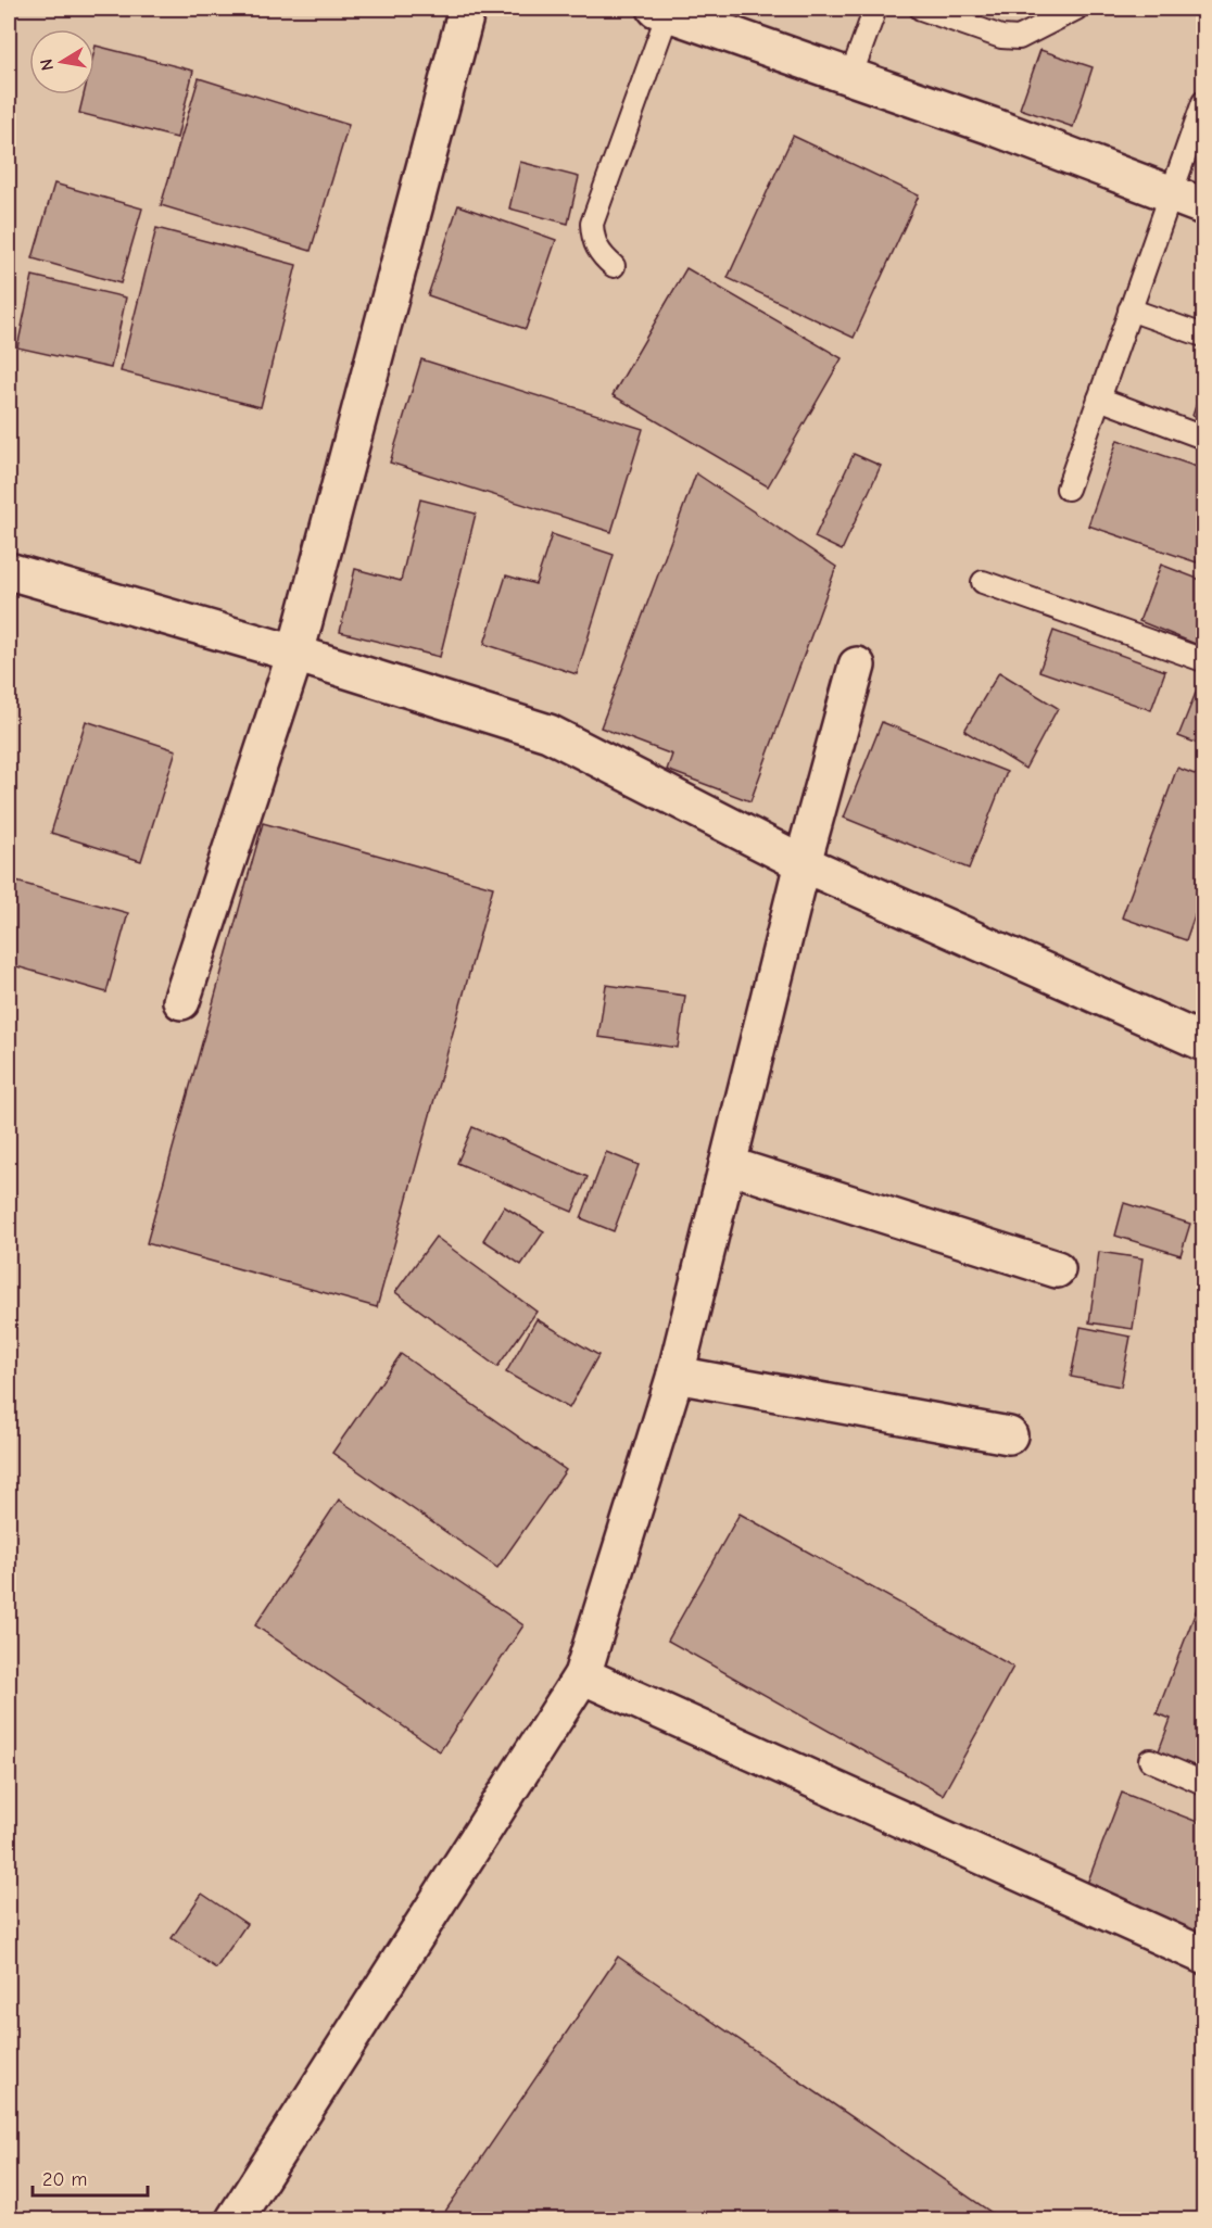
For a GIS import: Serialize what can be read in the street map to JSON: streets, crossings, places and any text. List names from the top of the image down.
{
  "scale_bar": "20 m",
  "north": "left"
}
